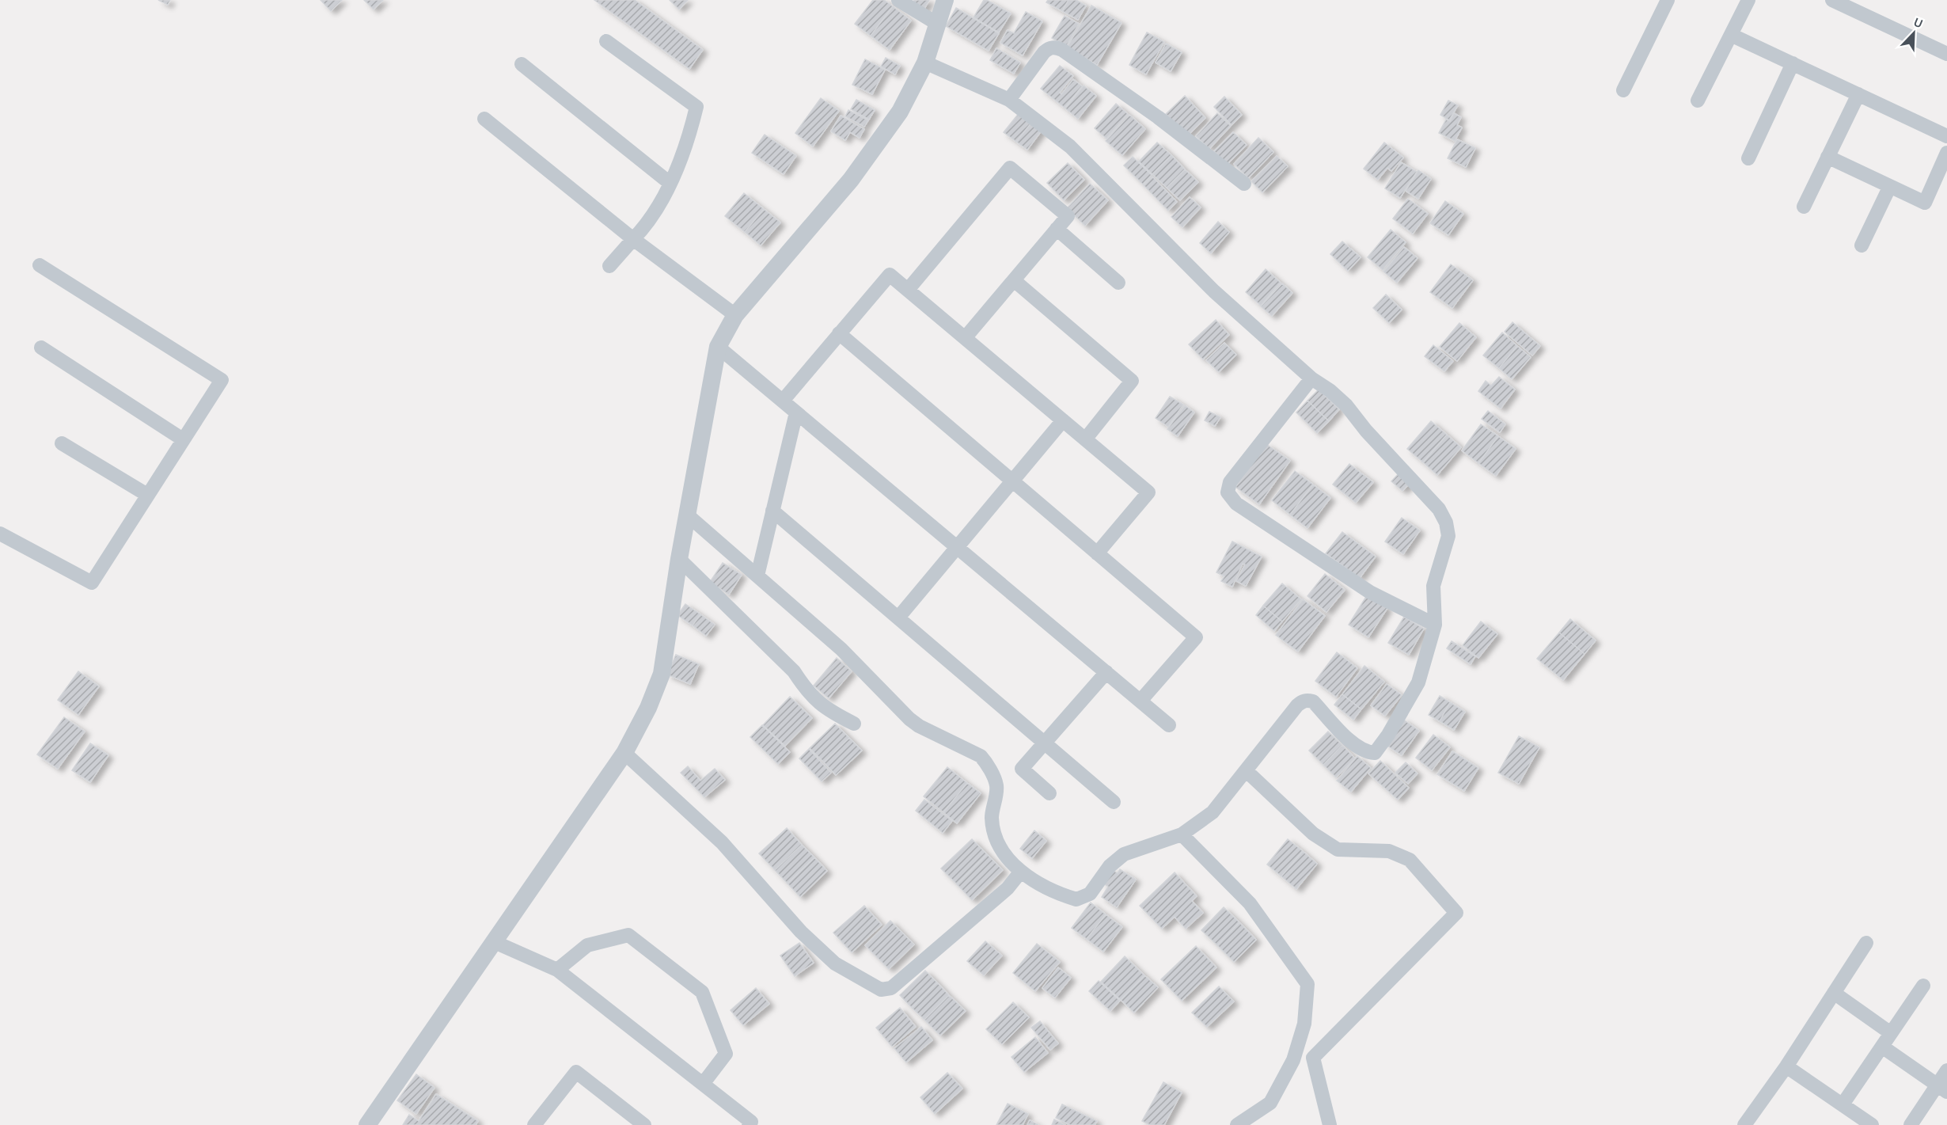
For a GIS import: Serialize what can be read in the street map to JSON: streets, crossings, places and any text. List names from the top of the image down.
{
  "north": "top right"
}
